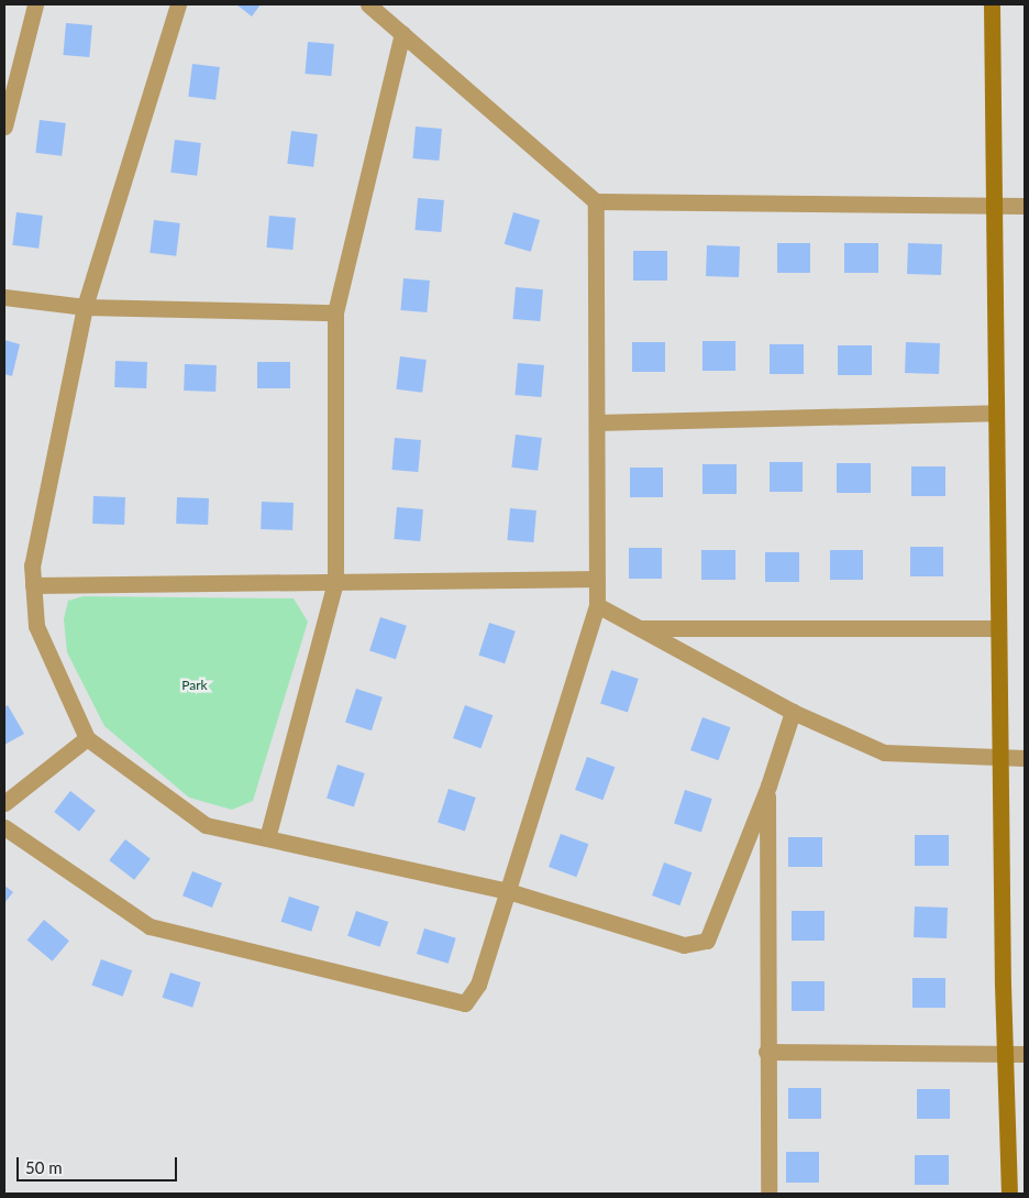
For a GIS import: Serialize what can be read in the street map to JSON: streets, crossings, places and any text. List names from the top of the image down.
{
  "parks": ["Park"],
  "scale_bar": "50 m"
}
